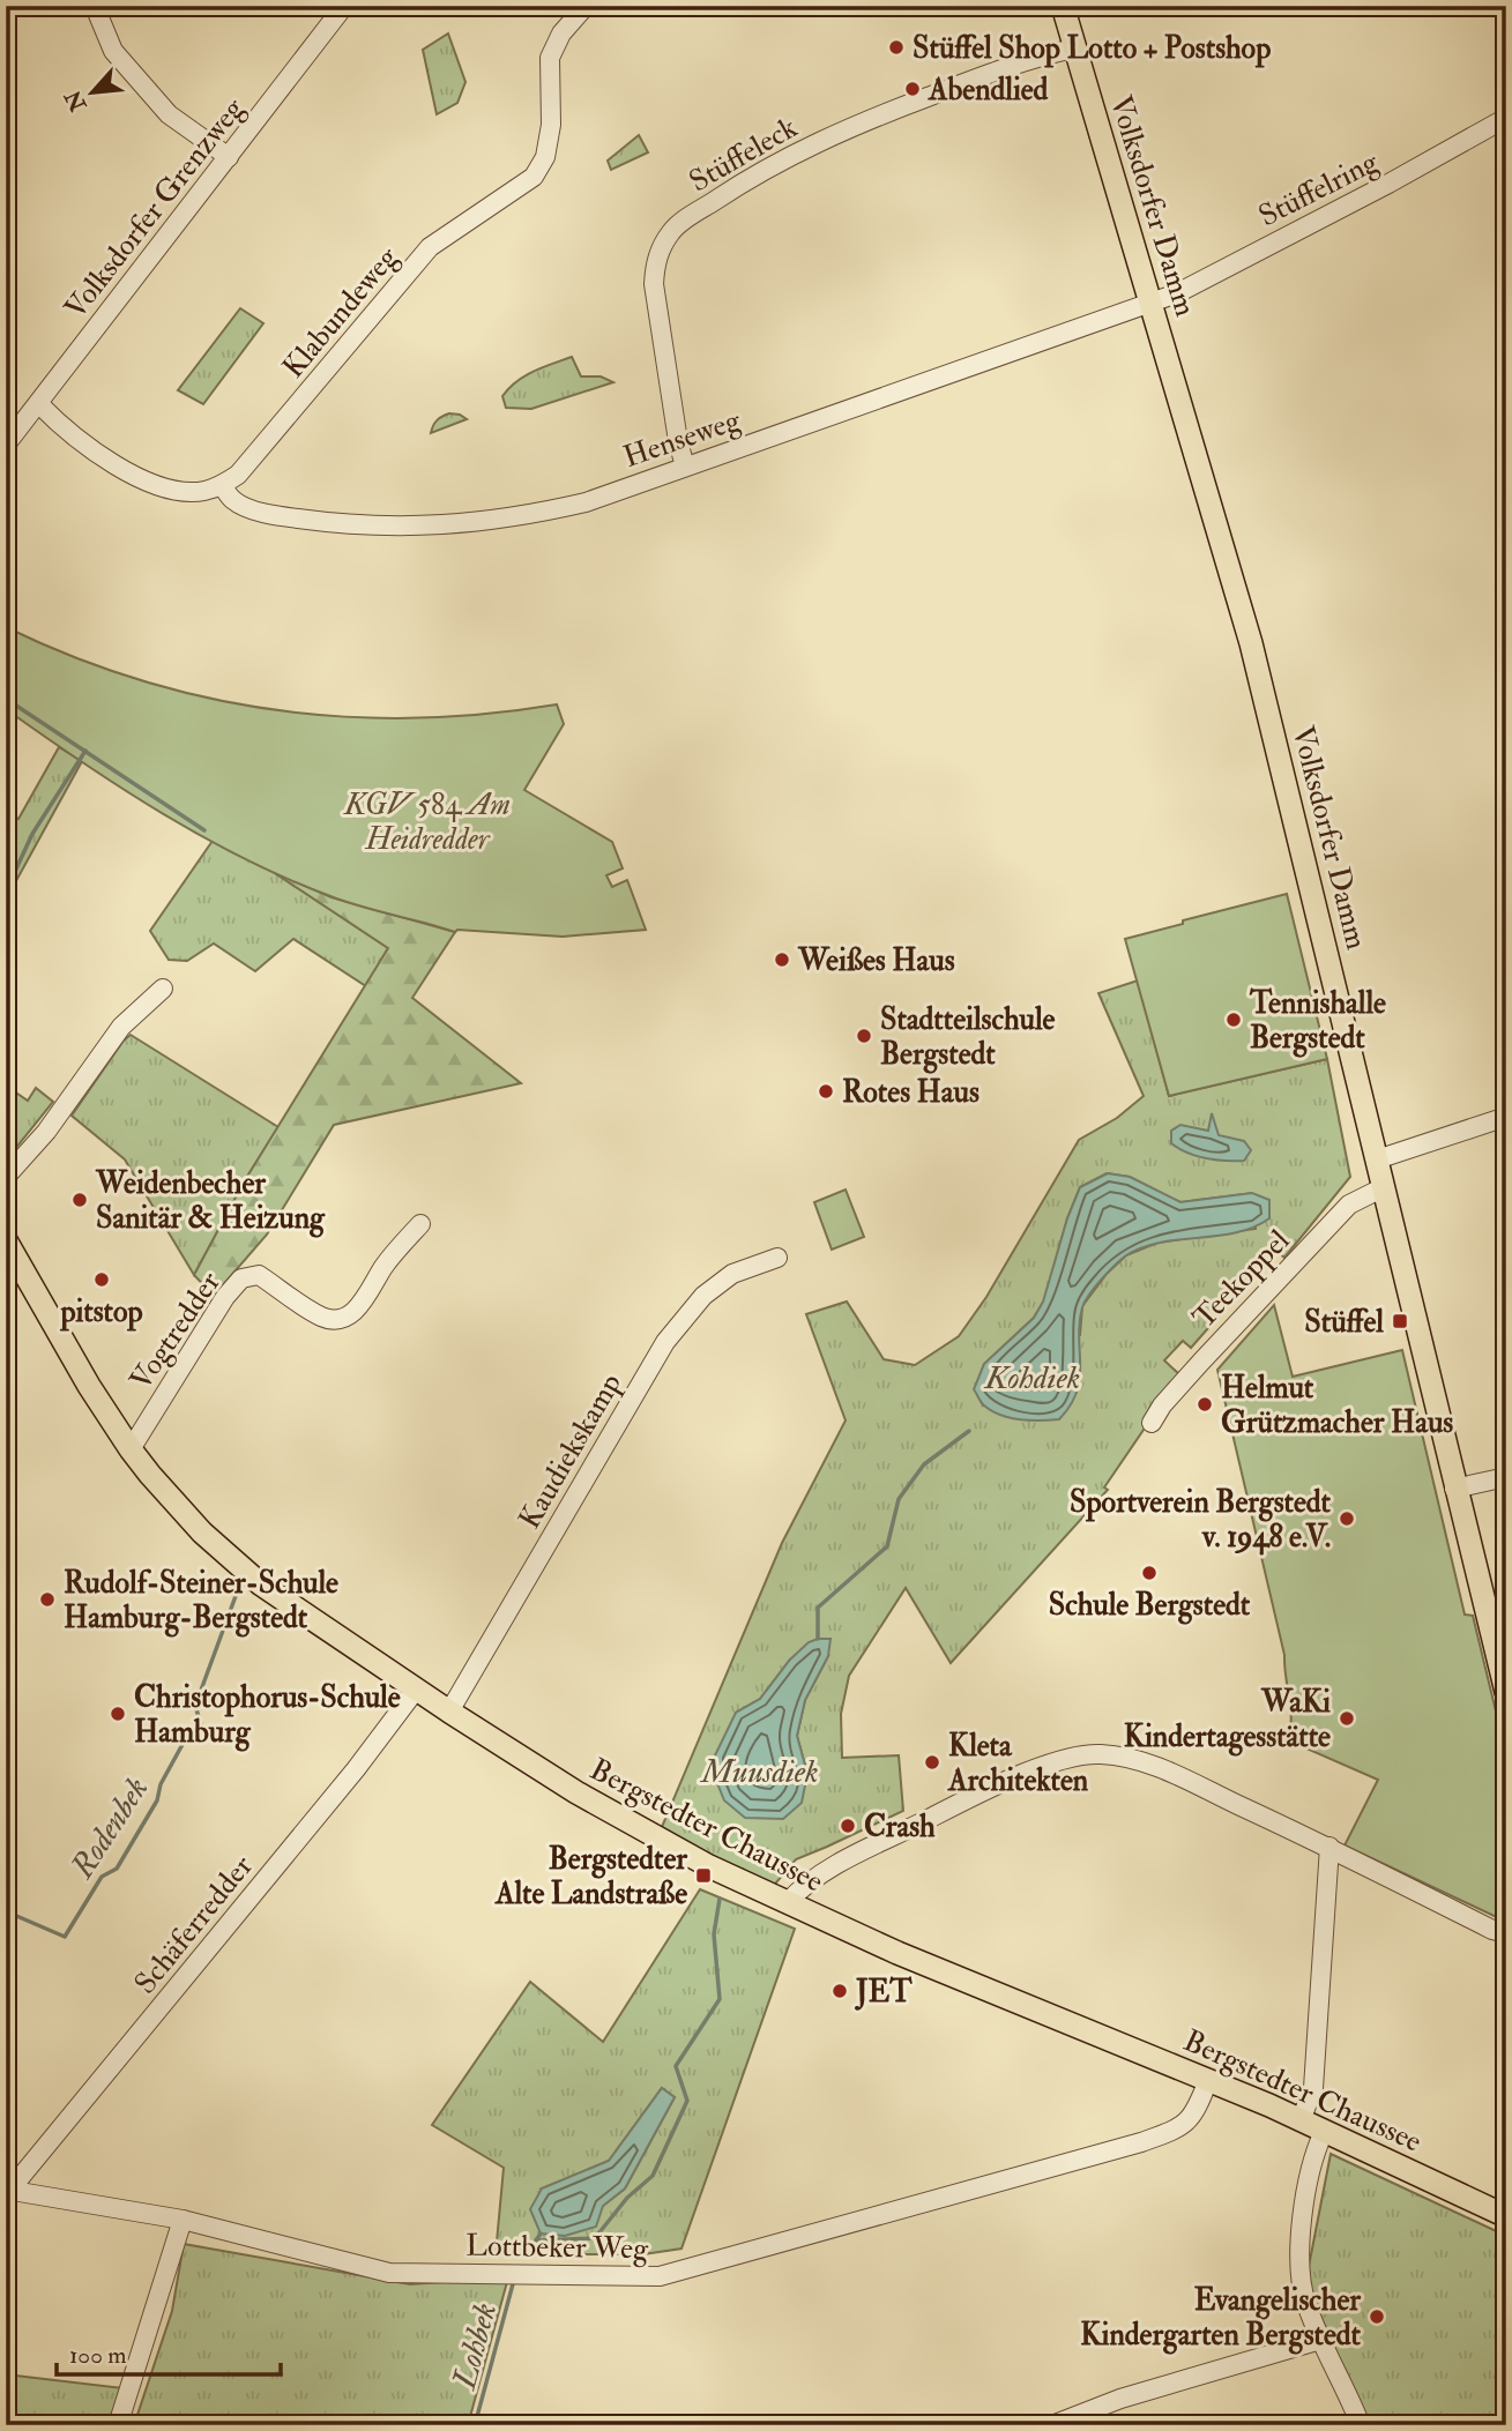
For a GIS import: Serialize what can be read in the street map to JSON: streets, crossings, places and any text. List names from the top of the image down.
{
  "streets": {
    "main road": ["Volksdorfer Damm", "Bergstedter Chaussee"],
    "street": [
      "Stüffeleck",
      "Stüffelring",
      "Volksdorfer Grenzweg",
      "Klabundeweg",
      "Henseweg",
      "Teekoppel",
      "Vogtredder",
      "Kaudiekskamp",
      "Schäferredder",
      "Lottbeker Weg"
    ]
  },
  "crossings": [
    ["Stüffeleck", "Volksdorfer Damm"],
    ["Stüffeleck", "Henseweg"],
    ["Stüffelring", "Volksdorfer Damm"],
    ["Stüffelring", "Henseweg"],
    ["Volksdorfer Damm", "Henseweg"],
    ["Volksdorfer Damm", "Teekoppel"],
    ["Klabundeweg", "Henseweg"],
    ["Vogtredder", "Bergstedter Chaussee"],
    ["Kaudiekskamp", "Bergstedter Chaussee"],
    ["Bergstedter Chaussee", "Schäferredder"],
    ["Bergstedter Chaussee", "Lottbeker Weg"],
    ["Schäferredder", "Lottbeker Weg"]
  ],
  "water": [
    "Kohdiek",
    "Muusdiek",
    "Rodenbek",
    "Lohbek"
  ],
  "parks": ["KGV 584 Am Heidredder"],
  "places": {
    "other": [
      "Stüffel Shop Lotto + Postshop",
      "Abendlied",
      "Weißes Haus",
      "Tennishalle Bergstedt",
      "Stadtteilschule Bergstedt",
      "Rotes Haus",
      "Weidenbecher Sanitär & Heizung",
      "pitstop",
      "Helmut Grützmacher Haus",
      "Sportverein Bergstedt v. 1948 e.V.",
      "Schule Bergstedt",
      "Rudolf-Steiner-Schule Hamburg-Bergstedt",
      "Christophorus-Schule Hamburg",
      "WaKi Kindertagesstätte",
      "Kleta Architekten",
      "Crash",
      "JET",
      "Evangelischer Kindergarten Bergstedt"
    ],
    "transit": ["Stüffel", "Bergstedter Alte Landstraße"]
  },
  "scale_bar": "100 m",
  "north": "bottom left"
}
